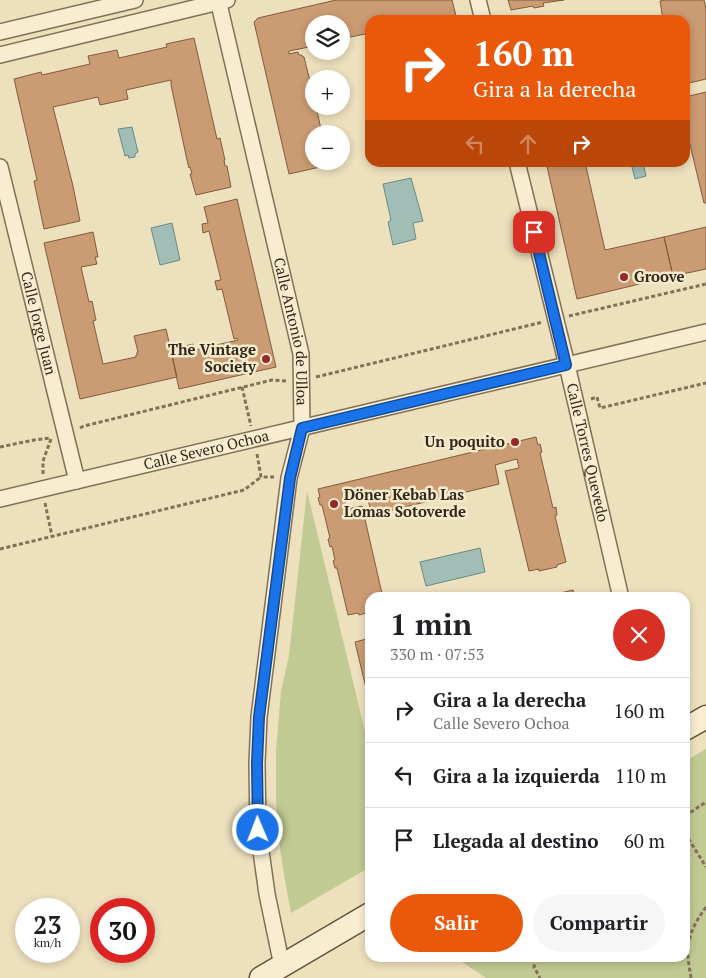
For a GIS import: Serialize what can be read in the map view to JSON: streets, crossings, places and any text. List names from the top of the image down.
{
  "streets": {
    "street": [
      "Calle Jorge Juan",
      "Calle Antonio de Ulloa",
      "Calle Severo Ochoa",
      "Calle Torres Quevedo"
    ]
  },
  "crossings": [
    ["Calle Jorge Juan", "Calle Severo Ochoa"],
    ["Calle Antonio de Ulloa", "Calle Severo Ochoa"],
    ["Calle Severo Ochoa", "Calle Torres Quevedo"]
  ],
  "places": [
    "Groove",
    "The Vintage Society",
    "Un poquito",
    "Döner Kebab Las Lomas Sotoverde"
  ],
  "page": {
    "map_buttons": ["+", "−"],
    "turn": ["160 m", "Gira a la derecha"],
    "heading": ["1 min", "330 m · 07:53"],
    "list": [
      {
        "name": "Gira a la derecha",
        "note": "Calle Severo Ochoa",
        "value": "160 m"
      },
      {
        "name": "Gira a la izquierda",
        "value": "110 m"
      },
      {
        "name": "Llegada al destino",
        "value": "60 m"
      }
    ],
    "buttons": ["Salir", "Compartir"],
    "speed": "23 km/h",
    "limit": "30"
  }
}
